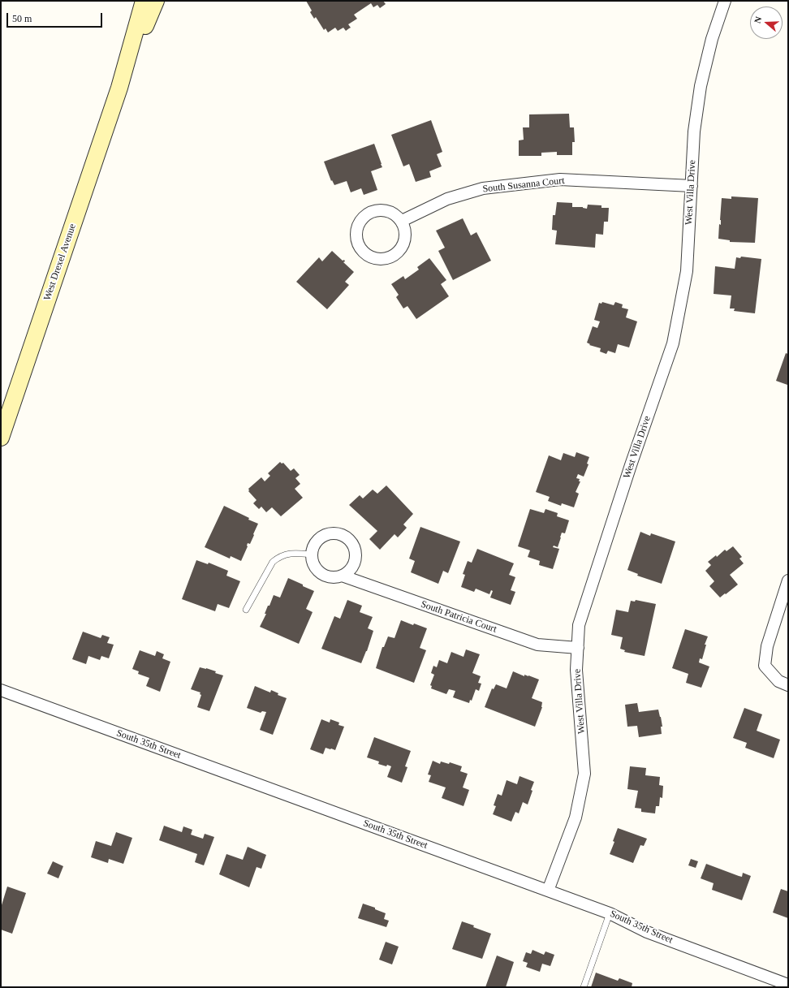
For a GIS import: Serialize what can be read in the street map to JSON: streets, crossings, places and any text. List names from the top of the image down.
{
  "streets": {
    "street": [
      "South Susanna Court",
      "West Villa Drive",
      "West Drexel Avenue",
      "South Patricia Court",
      "South 35th Street"
    ]
  },
  "crossings": [
    ["South Susanna Court", "West Villa Drive"],
    ["West Villa Drive", "South Patricia Court"],
    ["West Villa Drive", "South 35th Street"]
  ],
  "scale_bar": "50 m",
  "north": "left"
}
